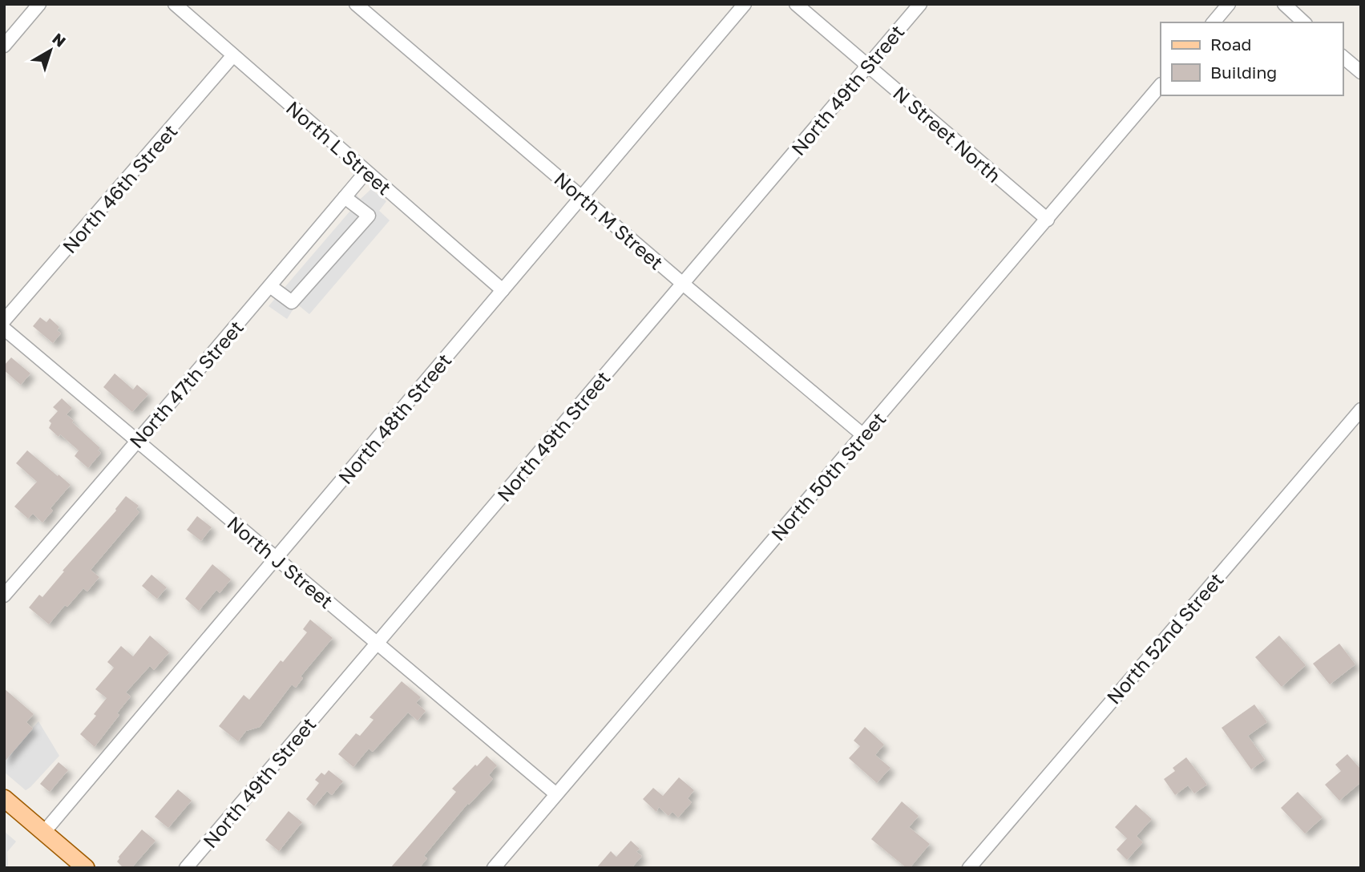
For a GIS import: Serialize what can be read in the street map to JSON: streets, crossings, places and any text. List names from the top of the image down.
{
  "streets": {
    "street": [
      "North 49th Street",
      "N Street North",
      "North L Street",
      "North 46th Street",
      "North M Street",
      "North 47th Street",
      "North 48th Street",
      "North 50th Street",
      "North J Street",
      "North 52nd Street"
    ]
  },
  "crossings": [
    ["North 49th Street", "N Street North"],
    ["North 49th Street", "North M Street"],
    ["North 49th Street", "North J Street"],
    ["N Street North", "North 50th Street"],
    ["North L Street", "North 46th Street"],
    ["North L Street", "North 47th Street"],
    ["North L Street", "North 48th Street"],
    ["North M Street", "North 48th Street"],
    ["North M Street", "North 50th Street"],
    ["North 47th Street", "North J Street"],
    ["North 48th Street", "North J Street"],
    ["North 50th Street", "North J Street"]
  ],
  "legend": ["Road", "Building"],
  "north": "top right"
}
